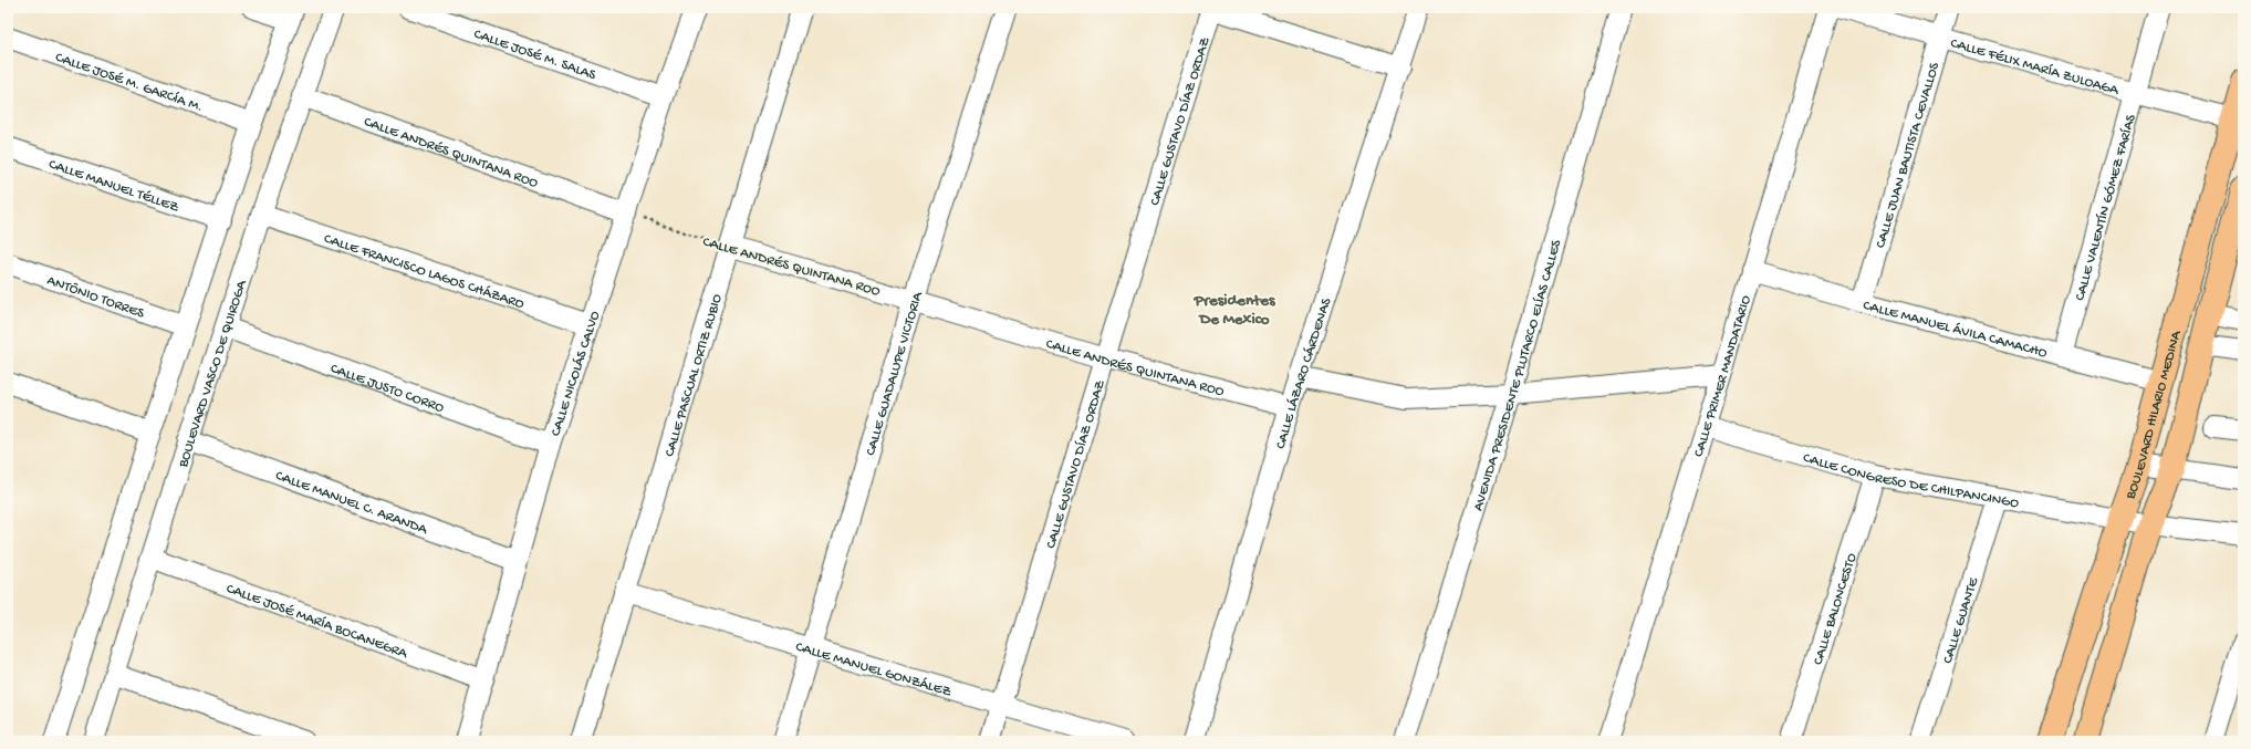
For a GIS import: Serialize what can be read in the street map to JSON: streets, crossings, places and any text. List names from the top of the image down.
{
  "streets": {
    "main road": ["BOULEVARD HILARIO MEDINA"],
    "street": [
      "CALLE JOSÉ M. SALAS",
      "CALLE FÉLIX MARÍA ZULOAGA",
      "CALLE JOSÉ M. GARCÍA M.",
      "CALLE GUSTAVO DÍAZ ORDAZ",
      "CALLE ANDRÉS QUINTANA ROO",
      "CALLE JUAN BAUTISTA CEVALLOS",
      "CALLE MANUEL TÉLLEZ",
      "CALLE VALENTÍN GÓMEZ FARÍAS",
      "CALLE FRANCISCO LAGOS CHÁZARO",
      "ANTÔNIO TORRES",
      "CALLE MANUEL ÁVILA CAMACHO",
      "BOULEVARD VASCO DE QUIROGA",
      "CALLE NICOLÁS CALVO",
      "CALLE LÁZARO CÁRDENAS",
      "CALLE PASCUAL ORTIZ RUBIO",
      "CALLE GUADALUPE VICTORIA",
      "AVENIDA PRESIDENTE PLUTARCO ELÍAS CALLES",
      "CALLE PRIMER MANDATARIO",
      "CALLE JUSTO CORRO",
      "CALLE CONGRESO DE CHILPANCINGO",
      "CALLE MANUEL C. ARANDA",
      "CALLE BALONCESTO",
      "CALLE JOSÉ MARÍA BOCANEGRA",
      "CALLE GUANTE",
      "CALLE MANUEL GONZÁLEZ"
    ]
  },
  "crossings": [
    ["CALLE JOSÉ M. SALAS", "CALLE NICOLÁS CALVO"],
    ["CALLE FÉLIX MARÍA ZULOAGA", "CALLE JUAN BAUTISTA CEVALLOS"],
    ["CALLE FÉLIX MARÍA ZULOAGA", "CALLE VALENTÍN GÓMEZ FARÍAS"],
    ["CALLE FÉLIX MARÍA ZULOAGA", "BOULEVARD HILARIO MEDINA"],
    ["CALLE GUSTAVO DÍAZ ORDAZ", "CALLE ANDRÉS QUINTANA ROO"],
    ["CALLE GUSTAVO DÍAZ ORDAZ", "CALLE MANUEL GONZÁLEZ"],
    ["CALLE ANDRÉS QUINTANA ROO", "BOULEVARD VASCO DE QUIROGA"],
    ["CALLE ANDRÉS QUINTANA ROO", "CALLE NICOLÁS CALVO"],
    ["CALLE ANDRÉS QUINTANA ROO", "CALLE LÁZARO CÁRDENAS"],
    ["CALLE ANDRÉS QUINTANA ROO", "CALLE PASCUAL ORTIZ RUBIO"],
    ["CALLE ANDRÉS QUINTANA ROO", "CALLE GUADALUPE VICTORIA"],
    ["CALLE JUAN BAUTISTA CEVALLOS", "CALLE MANUEL ÁVILA CAMACHO"],
    ["CALLE VALENTÍN GÓMEZ FARÍAS", "CALLE MANUEL ÁVILA CAMACHO"],
    ["CALLE FRANCISCO LAGOS CHÁZARO", "BOULEVARD VASCO DE QUIROGA"],
    ["CALLE FRANCISCO LAGOS CHÁZARO", "CALLE NICOLÁS CALVO"],
    ["CALLE MANUEL ÁVILA CAMACHO", "CALLE PRIMER MANDATARIO"],
    ["CALLE MANUEL ÁVILA CAMACHO", "BOULEVARD HILARIO MEDINA"],
    ["BOULEVARD VASCO DE QUIROGA", "CALLE JUSTO CORRO"],
    ["BOULEVARD VASCO DE QUIROGA", "CALLE MANUEL C. ARANDA"],
    ["BOULEVARD VASCO DE QUIROGA", "CALLE JOSÉ MARÍA BOCANEGRA"],
    ["CALLE NICOLÁS CALVO", "CALLE JUSTO CORRO"],
    ["CALLE NICOLÁS CALVO", "CALLE MANUEL C. ARANDA"],
    ["CALLE NICOLÁS CALVO", "CALLE JOSÉ MARÍA BOCANEGRA"],
    ["CALLE PASCUAL ORTIZ RUBIO", "CALLE MANUEL GONZÁLEZ"],
    ["CALLE GUADALUPE VICTORIA", "CALLE MANUEL GONZÁLEZ"],
    ["CALLE PRIMER MANDATARIO", "CALLE CONGRESO DE CHILPANCINGO"],
    ["BOULEVARD HILARIO MEDINA", "CALLE CONGRESO DE CHILPANCINGO"],
    ["CALLE CONGRESO DE CHILPANCINGO", "CALLE BALONCESTO"],
    ["CALLE CONGRESO DE CHILPANCINGO", "CALLE GUANTE"]
  ],
  "districts": ["Presidentes De Mexico"]
}
